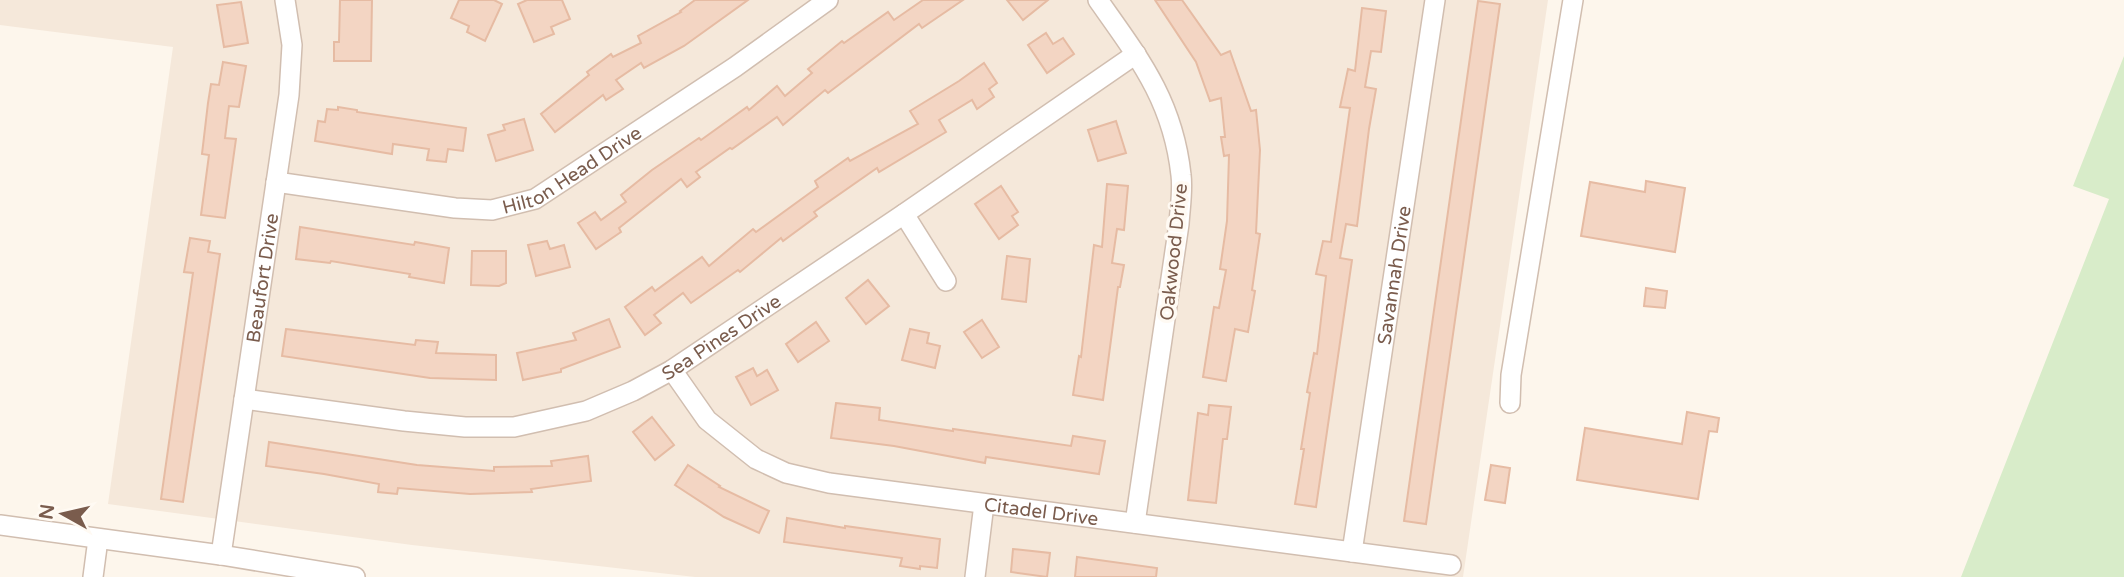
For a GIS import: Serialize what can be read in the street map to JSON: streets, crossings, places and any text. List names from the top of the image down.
{
  "streets": {
    "street": [
      "Hilton Head Drive",
      "Oakwood Drive",
      "Savannah Drive",
      "Beaufort Drive",
      "Sea Pines Drive",
      "Citadel Drive"
    ]
  },
  "crossings": [
    ["Hilton Head Drive", "Beaufort Drive"],
    ["Oakwood Drive", "Sea Pines Drive"],
    ["Oakwood Drive", "Citadel Drive"],
    ["Savannah Drive", "Citadel Drive"],
    ["Beaufort Drive", "Sea Pines Drive"],
    ["Sea Pines Drive", "Citadel Drive"]
  ],
  "north": "left"
}
